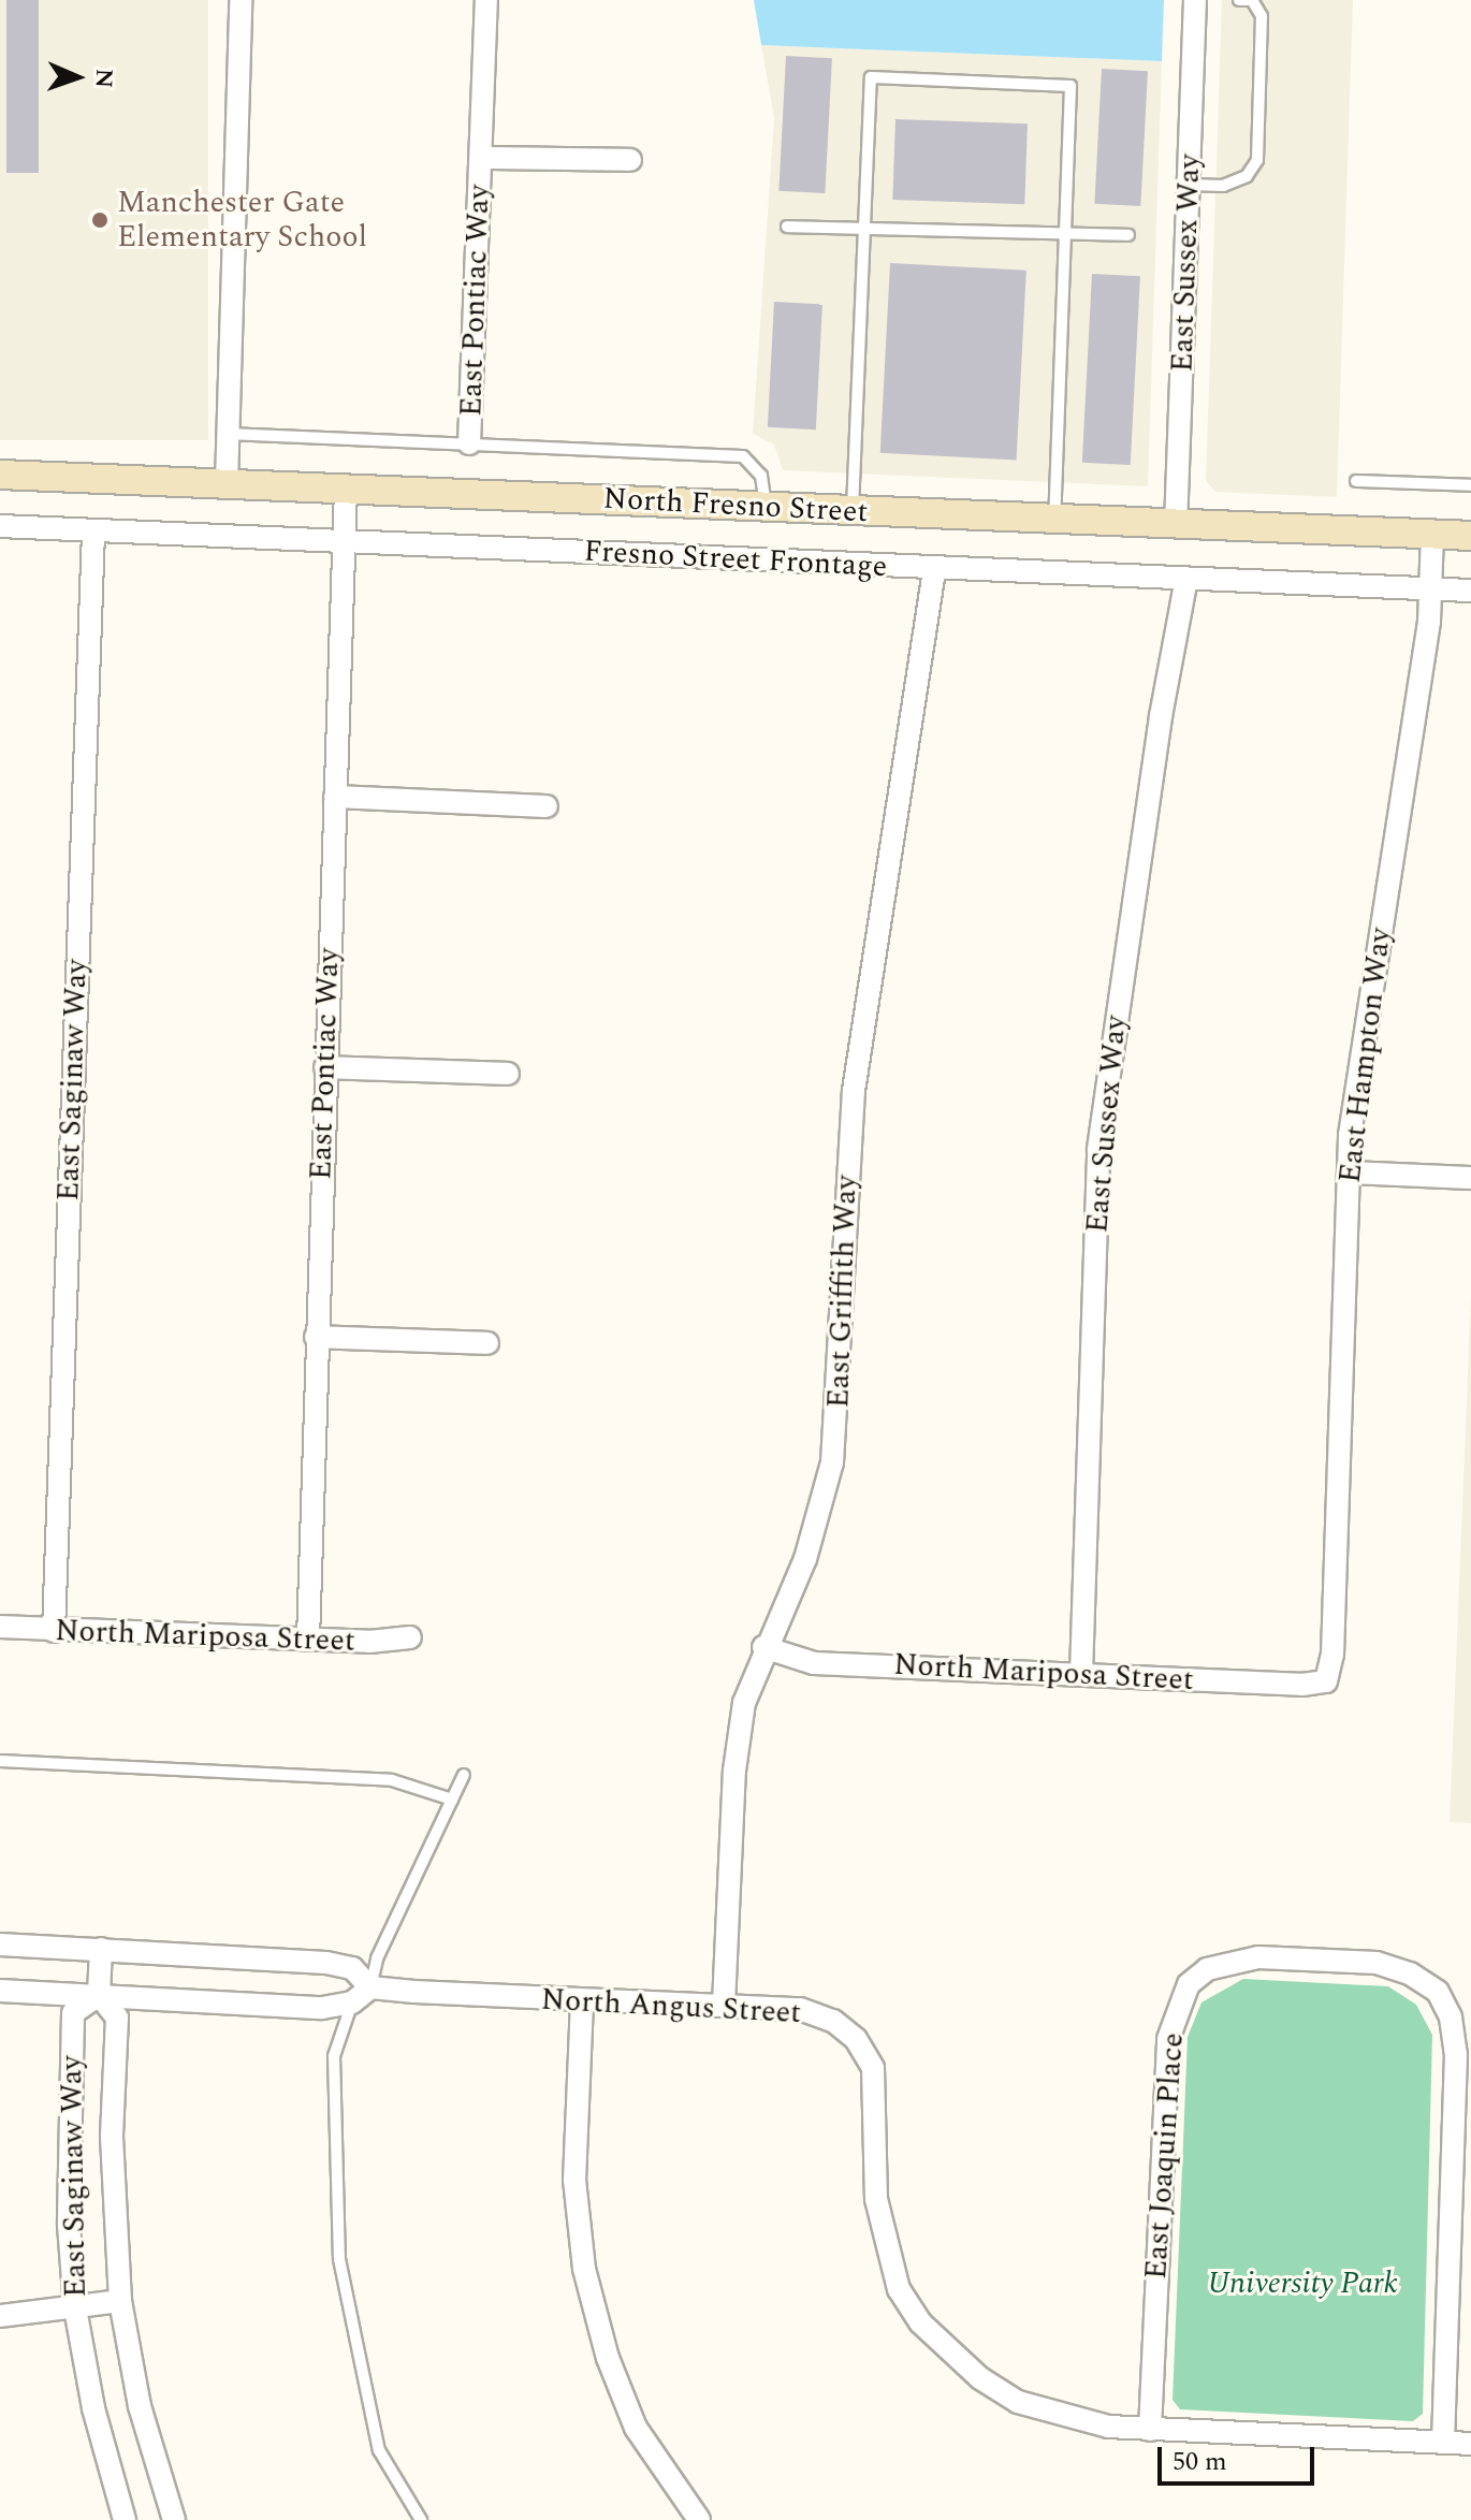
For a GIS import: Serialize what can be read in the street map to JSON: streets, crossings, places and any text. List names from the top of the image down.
{
  "streets": {
    "main road": ["North Fresno Street"],
    "street": [
      "East Sussex Way",
      "East Pontiac Way",
      "Fresno Street Frontage",
      "East Hampton Way",
      "East Saginaw Way",
      "East Griffith Way",
      "North Mariposa Street",
      "North Angus Street",
      "East Joaquin Place"
    ]
  },
  "crossings": [
    ["East Sussex Way", "North Fresno Street"],
    ["East Sussex Way", "Fresno Street Frontage"],
    ["East Sussex Way", "North Mariposa Street"],
    ["East Pontiac Way", "North Fresno Street"],
    ["East Pontiac Way", "Fresno Street Frontage"],
    ["East Pontiac Way", "North Mariposa Street"],
    ["North Fresno Street", "East Hampton Way"],
    ["Fresno Street Frontage", "East Hampton Way"],
    ["Fresno Street Frontage", "East Saginaw Way"],
    ["Fresno Street Frontage", "East Griffith Way"],
    ["East Hampton Way", "North Mariposa Street"],
    ["East Saginaw Way", "North Mariposa Street"],
    ["East Saginaw Way", "North Angus Street"],
    ["East Griffith Way", "North Mariposa Street"],
    ["East Griffith Way", "North Angus Street"],
    ["North Angus Street", "East Joaquin Place"]
  ],
  "parks": ["University Park"],
  "places": ["Manchester Gate Elementary School"],
  "scale_bar": "50 m",
  "north": "right"
}
